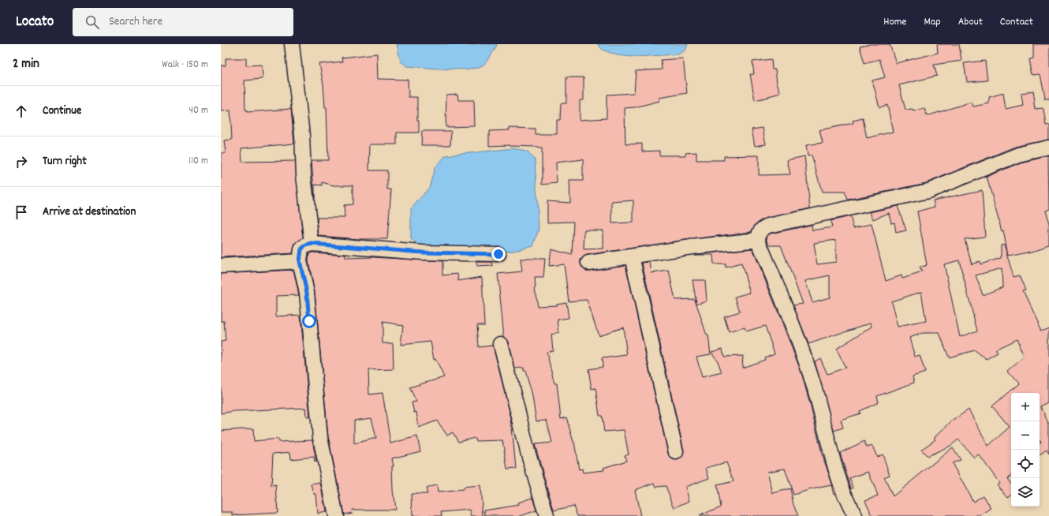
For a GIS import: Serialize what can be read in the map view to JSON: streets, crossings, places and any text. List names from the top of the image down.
{
  "page": {
    "header": "Locato",
    "search": "Search here",
    "nav": [
      "Home",
      "Map",
      "About",
      "Contact"
    ],
    "heading": ["2 min", "Walk · 150 m"],
    "list": [
      ["Continue", "40 m"],
      ["Turn right", "110 m"],
      "Arrive at destination"
    ],
    "map_buttons": ["+", "−"]
  }
}
